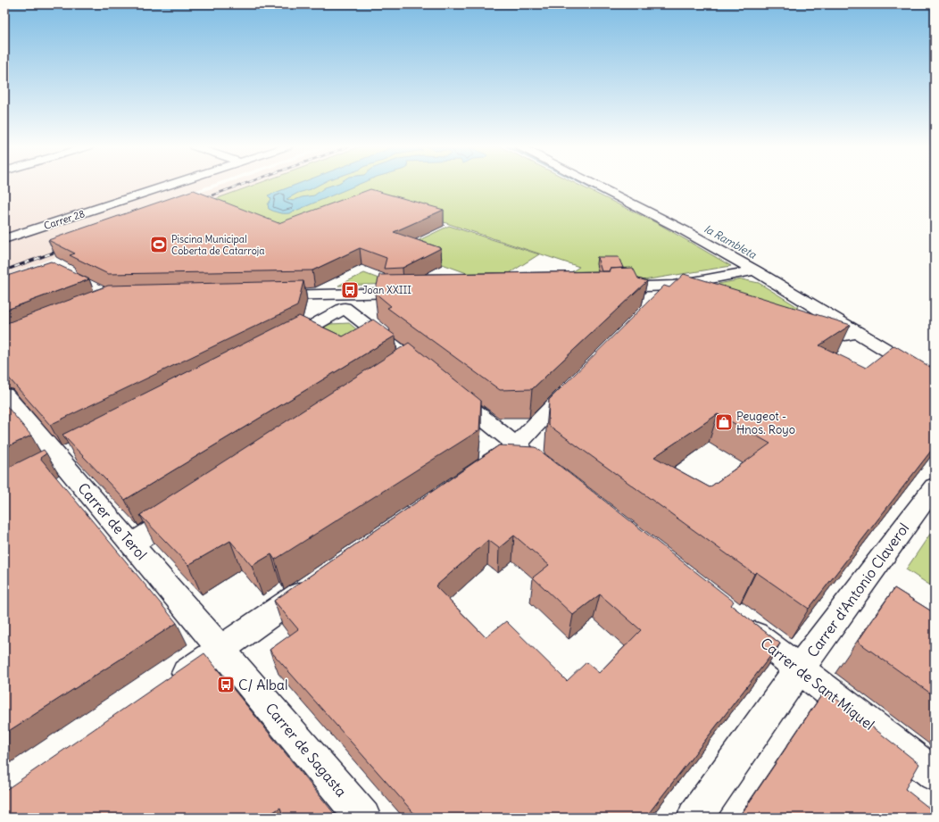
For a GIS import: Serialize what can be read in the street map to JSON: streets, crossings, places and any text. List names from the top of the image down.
{
  "streets": {
    "street": [
      "Carrer 28",
      "Carrer de Terol",
      "Carrer d'Antonio Claverol",
      "Carrer de Sant Miquel",
      "Carrer de Sagasta"
    ]
  },
  "crossings": [
    ["Carrer de Terol", "Carrer de Sagasta"],
    ["Carrer d'Antonio Claverol", "Carrer de Sant Miquel"]
  ],
  "water": ["la Rambleta"],
  "places": {
    "sports": ["Piscina Municipal Coberta de Catarroja"],
    "bus stop": ["Joan XXIII", "C/ Albal"],
    "shop": ["Peugeot - Hnos. Royo"]
  }
}
